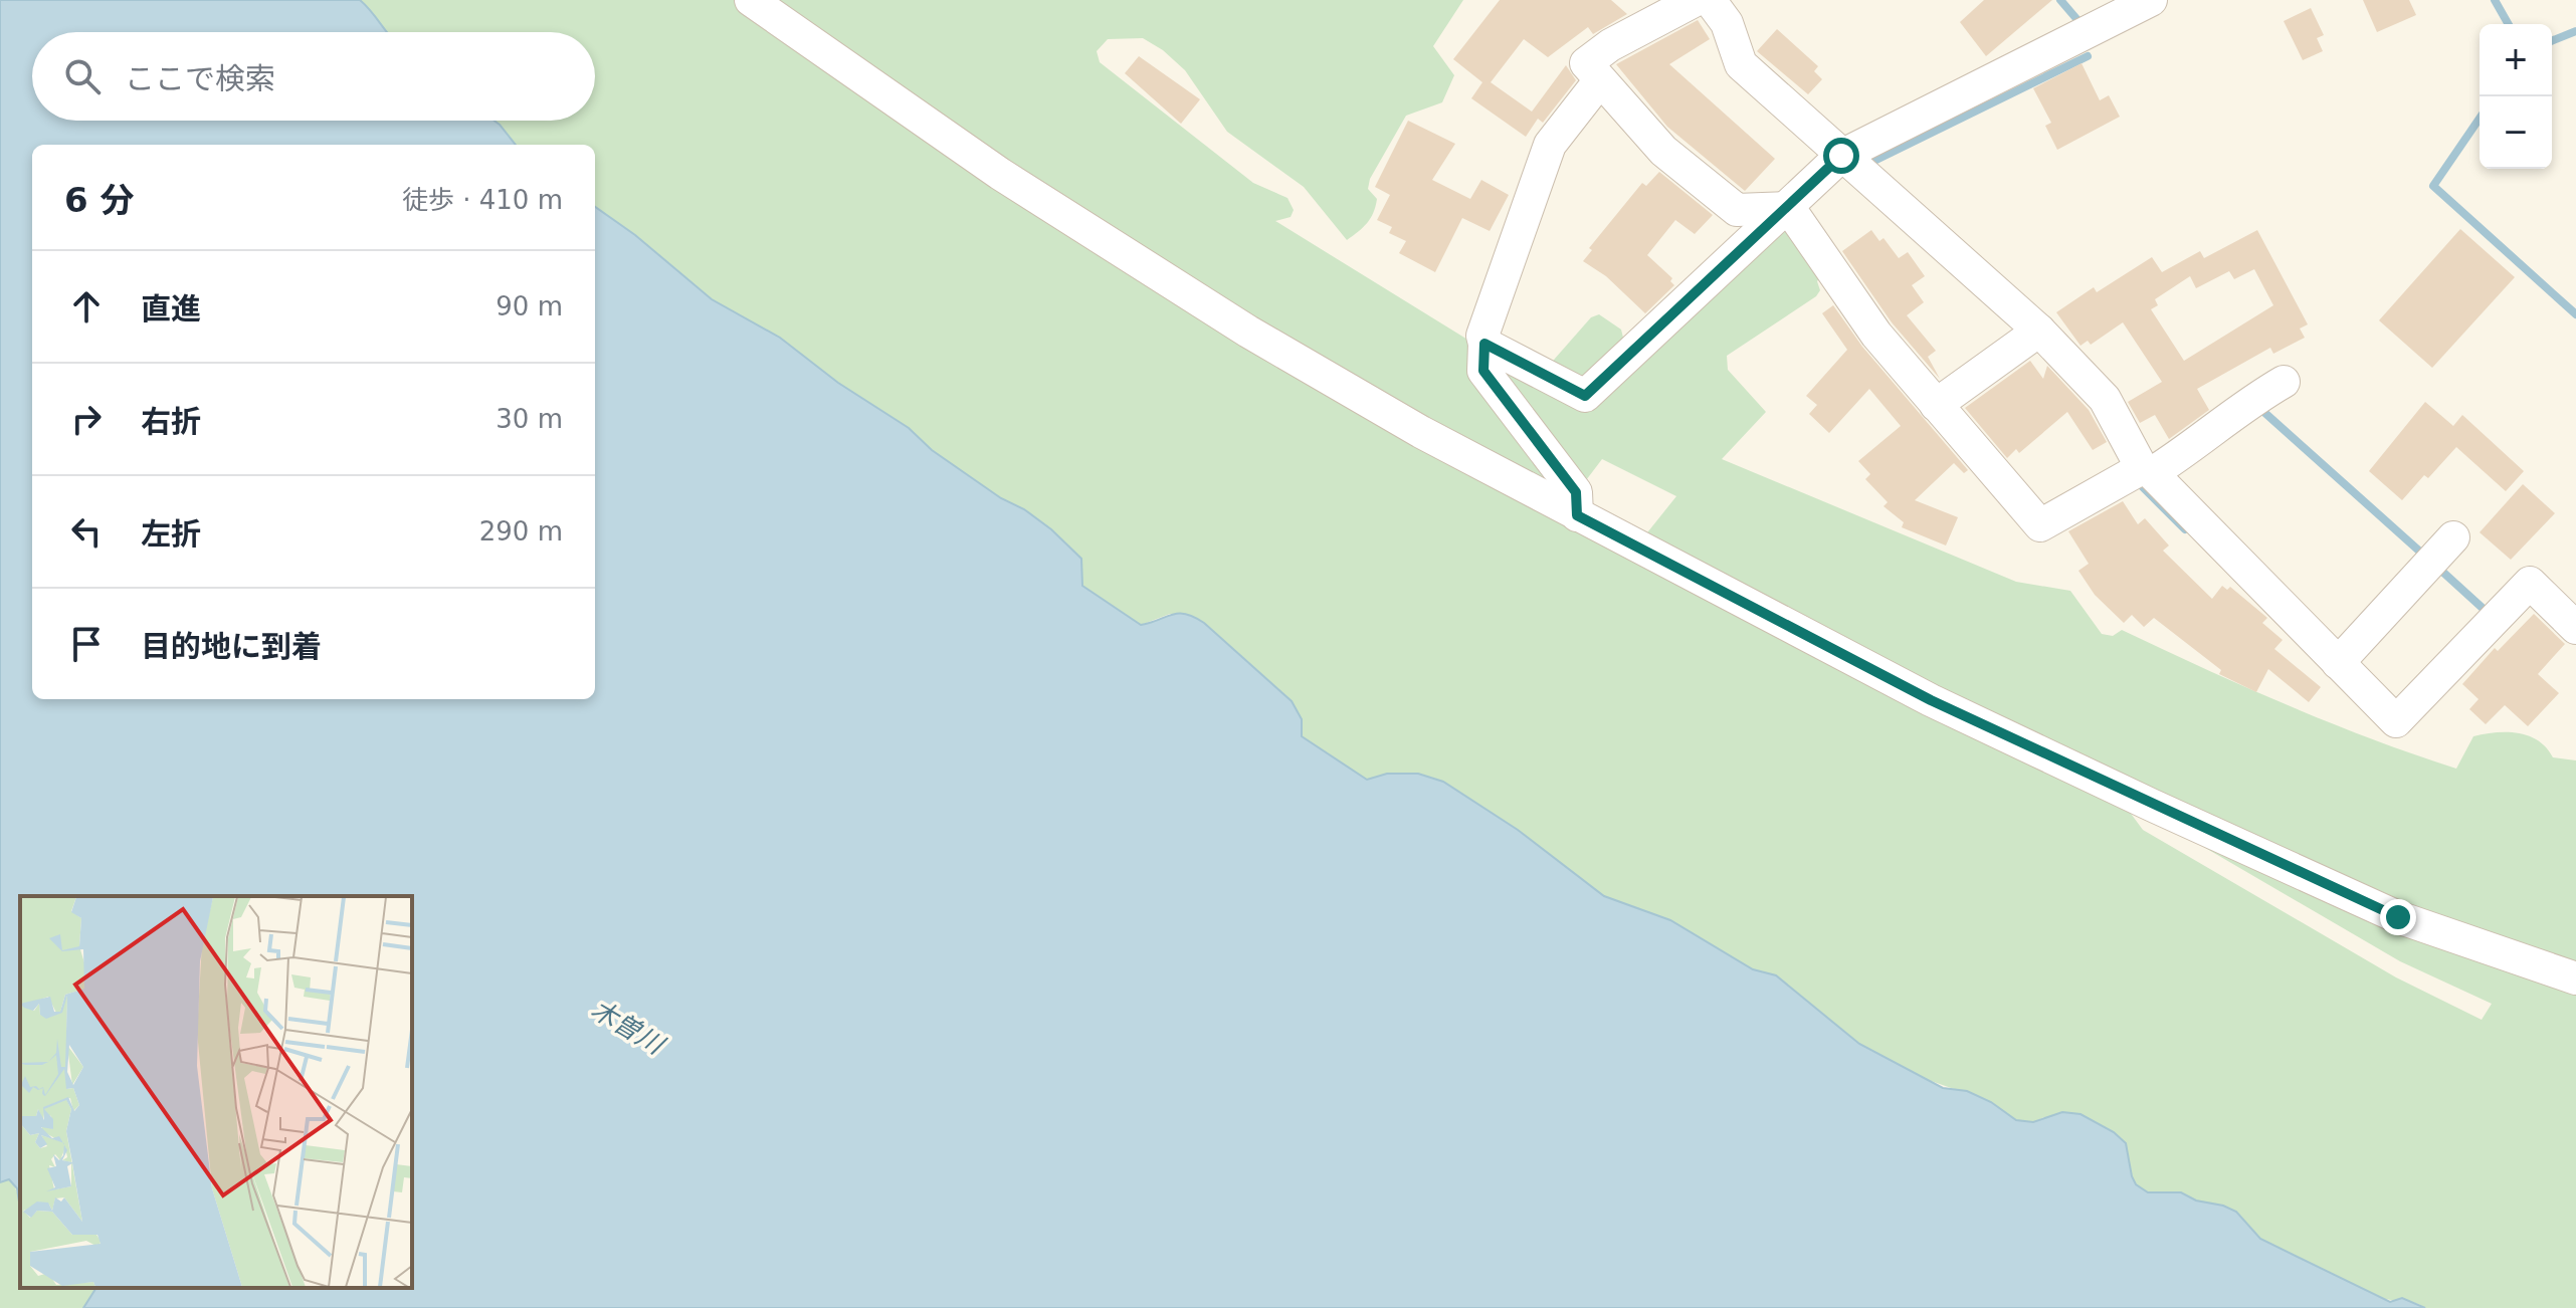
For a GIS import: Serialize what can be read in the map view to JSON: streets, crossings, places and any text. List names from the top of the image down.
{
  "water": ["木曽川"],
  "page": {
    "map_buttons": ["+", "−"],
    "search": "ここで検索",
    "heading": ["6 分", "徒歩 · 410 m"],
    "list": [
      ["直進", "90 m"],
      ["右折", "30 m"],
      ["左折", "290 m"],
      "目的地に到着"
    ]
  }
}
